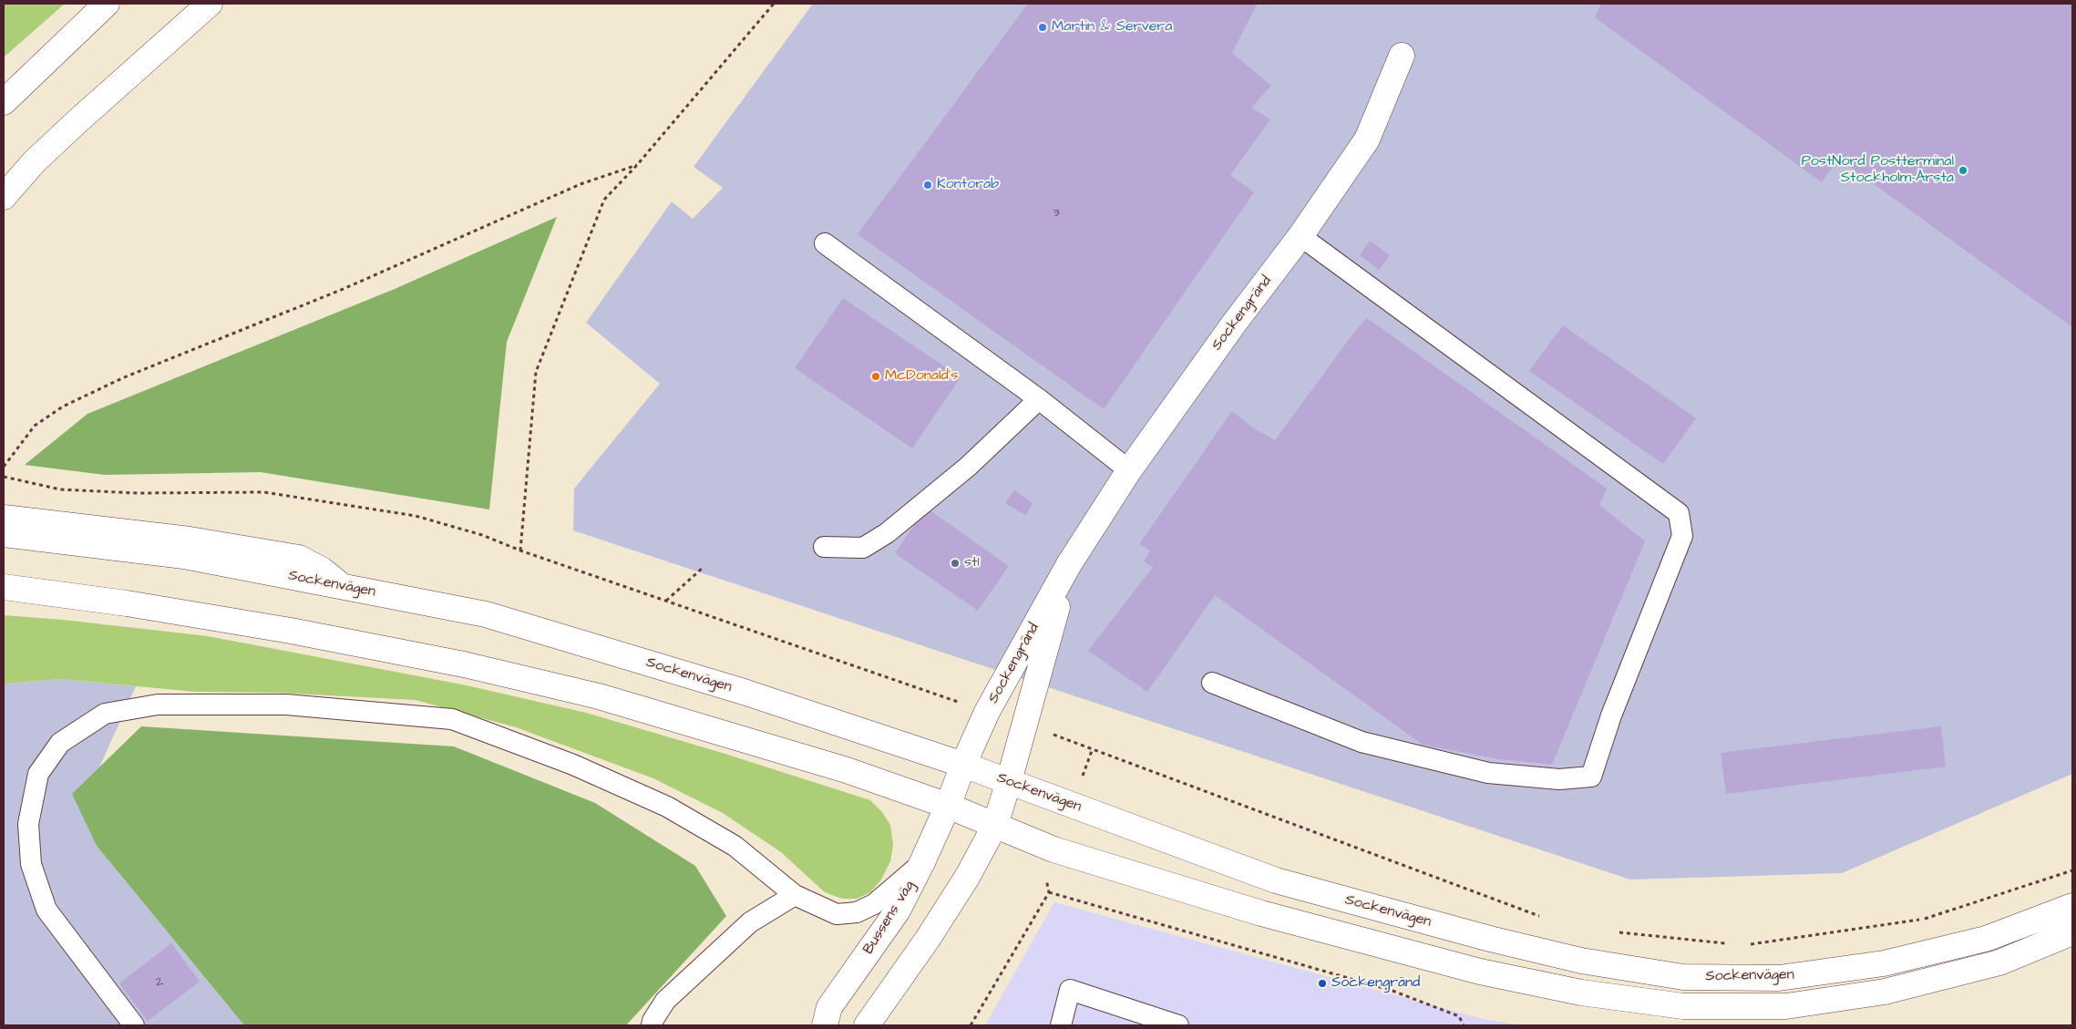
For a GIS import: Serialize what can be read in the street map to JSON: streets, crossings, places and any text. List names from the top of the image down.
{
  "streets": {
    "main road": ["Sockengränd", "Sockenvägen", "Bussens väg"]
  },
  "crossings": [
    ["Sockengränd", "Sockenvägen"],
    ["Sockengränd", "Bussens väg"],
    ["Sockenvägen", "Bussens väg"]
  ],
  "places": [
    "Martin & Servera",
    "PostNord Postterminal Stockholm-Årsta",
    "Kontorab",
    "McDonald's",
    "st1",
    "Sockengränd"
  ],
  "house_numbers": ["3", "2"]
}
